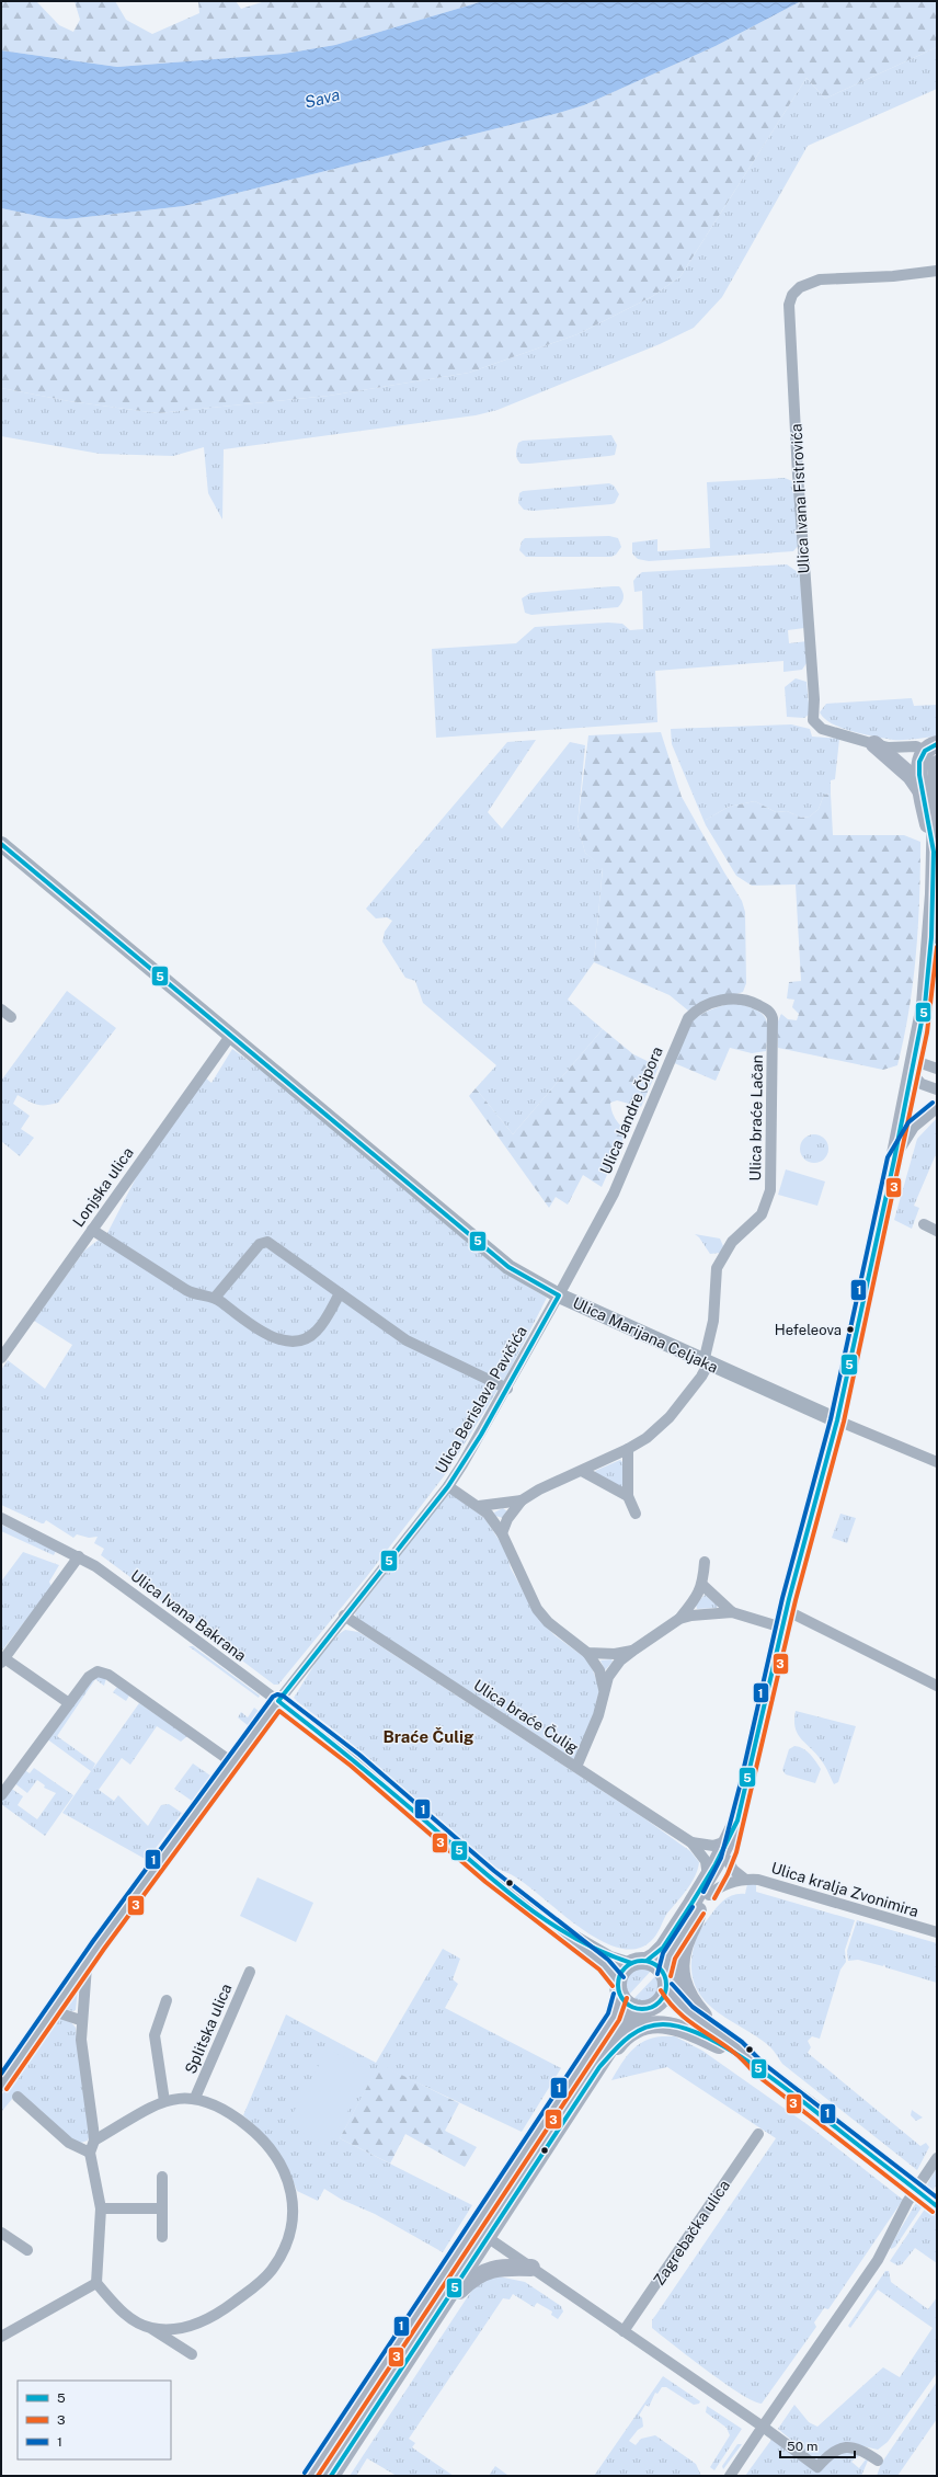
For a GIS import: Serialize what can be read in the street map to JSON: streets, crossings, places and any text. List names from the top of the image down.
{
  "streets": {
    "main road": ["Ulica Marijana Celjaka"],
    "street": [
      "Ulica Ivana Fistrovića",
      "Ulica Jandre Čipora",
      "Ulica braće Lačan",
      "Lonjska ulica",
      "Ulica Berislava Pavičića",
      "Ulica Ivana Bakrana",
      "Ulica braće Čulig",
      "Ulica kralja Zvonimira",
      "Splitska ulica",
      "Zagrebačka ulica"
    ]
  },
  "crossings": [
    ["Ulica Jandre Čipora", "Ulica braće Lačan"],
    ["Ulica Jandre Čipora", "Ulica Marijana Celjaka"],
    ["Ulica Jandre Čipora", "Ulica Berislava Pavičića"],
    ["Ulica braće Lačan", "Ulica Marijana Celjaka"],
    ["Lonjska ulica", "Ulica Marijana Celjaka"],
    ["Ulica Marijana Celjaka", "Ulica Berislava Pavičića"],
    ["Ulica Berislava Pavičića", "Ulica Ivana Bakrana"],
    ["Ulica Berislava Pavičića", "Ulica braće Čulig"],
    ["Ulica braće Čulig", "Ulica kralja Zvonimira"]
  ],
  "districts": ["Braće Čulig"],
  "water": ["Sava"],
  "places": ["Hefeleova"],
  "lines": ["transit line 5", "transit line 3", "transit line 1"],
  "legend": ["5", "3", "1"],
  "scale_bar": "50 m"
}
